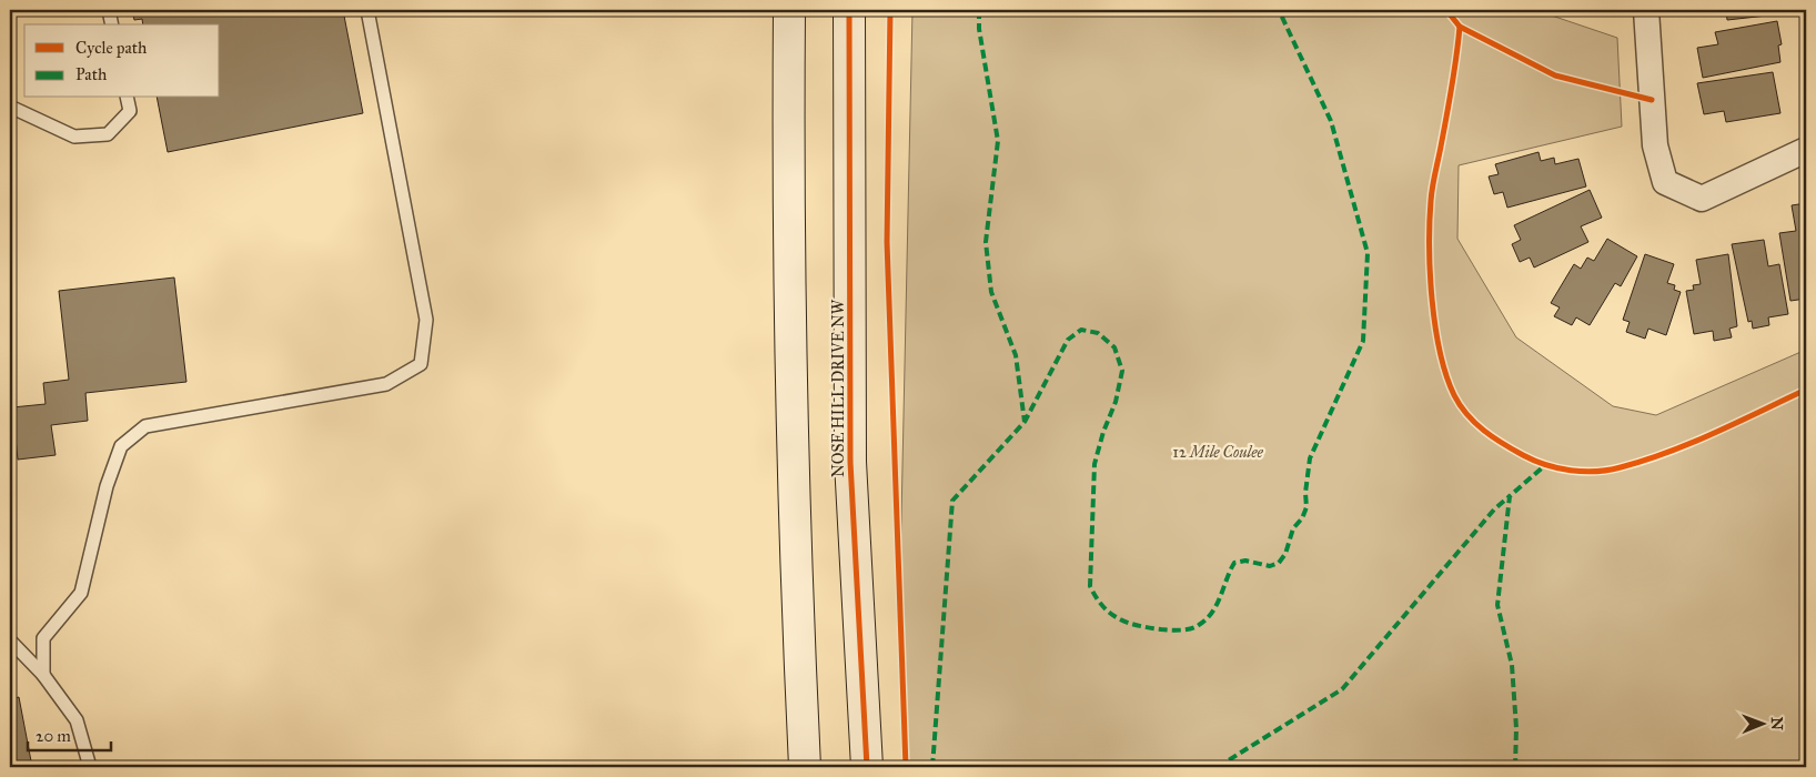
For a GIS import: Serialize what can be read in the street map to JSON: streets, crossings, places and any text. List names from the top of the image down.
{
  "streets": {
    "street": ["NOSE HILL DRIVE NW"]
  },
  "parks": ["12 Mile Coulee"],
  "legend": ["Cycle path", "Path"],
  "scale_bar": "20 m",
  "north": "right"
}
